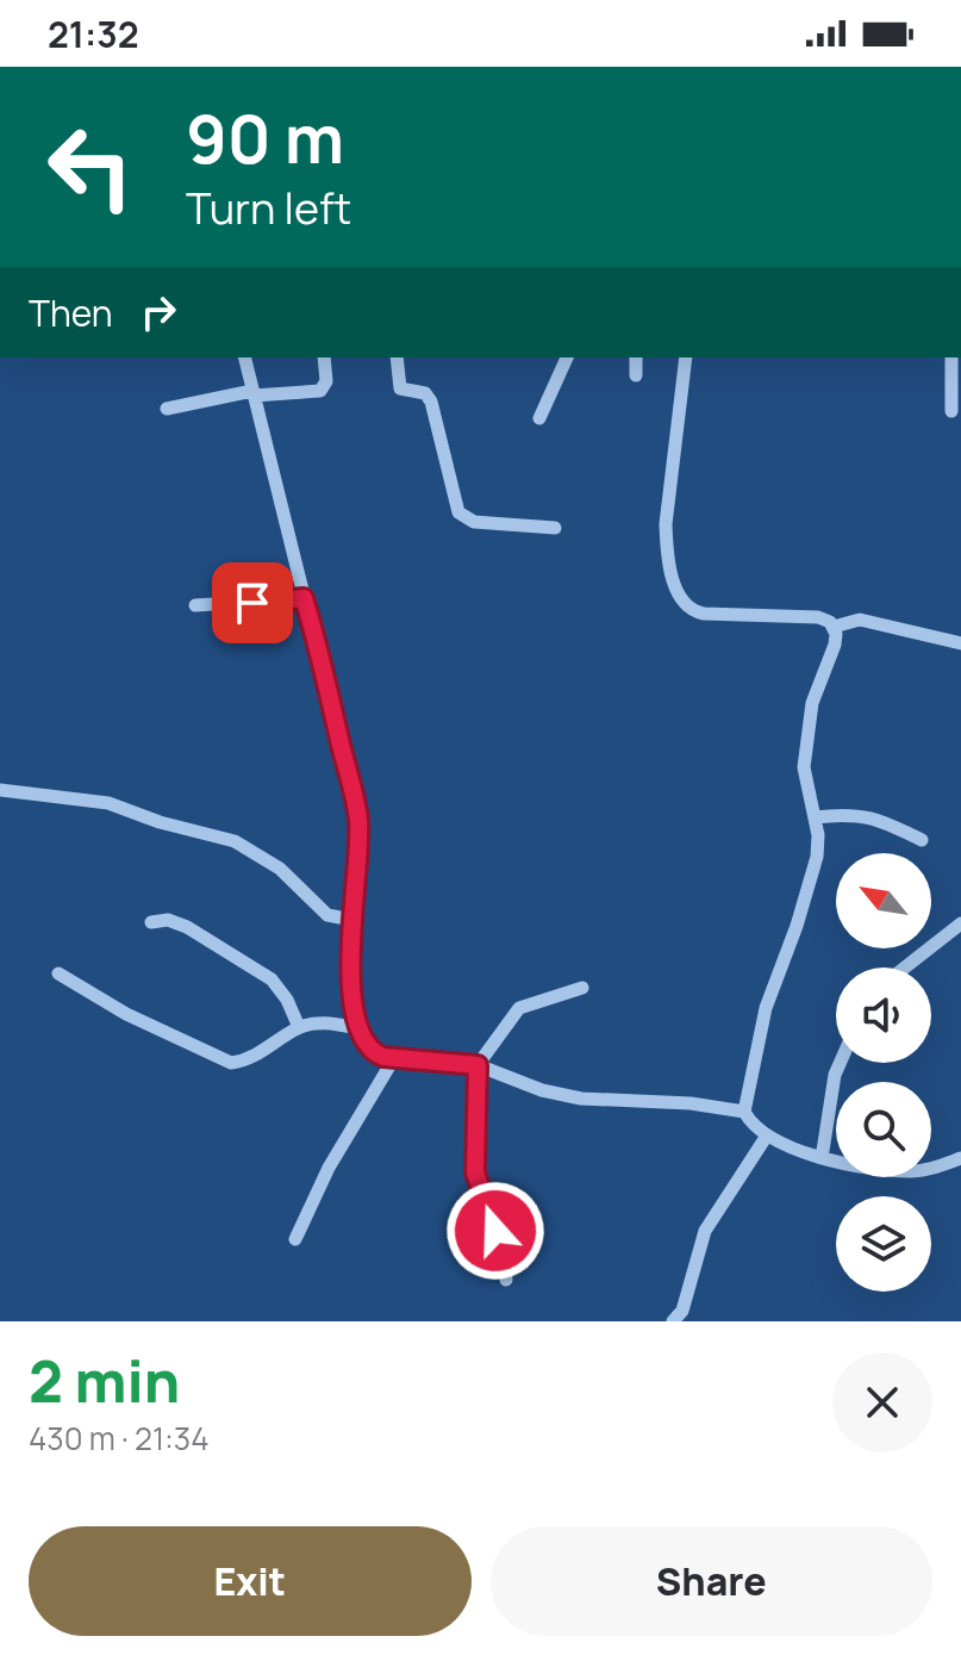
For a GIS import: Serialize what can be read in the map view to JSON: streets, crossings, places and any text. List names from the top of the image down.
{
  "north": "top left",
  "page": {
    "status": "21:32",
    "turn": ["90 m", "Turn left"],
    "then": "Then",
    "heading": ["2 min", "430 m · 21:34"],
    "buttons": ["Exit", "Share"]
  }
}
